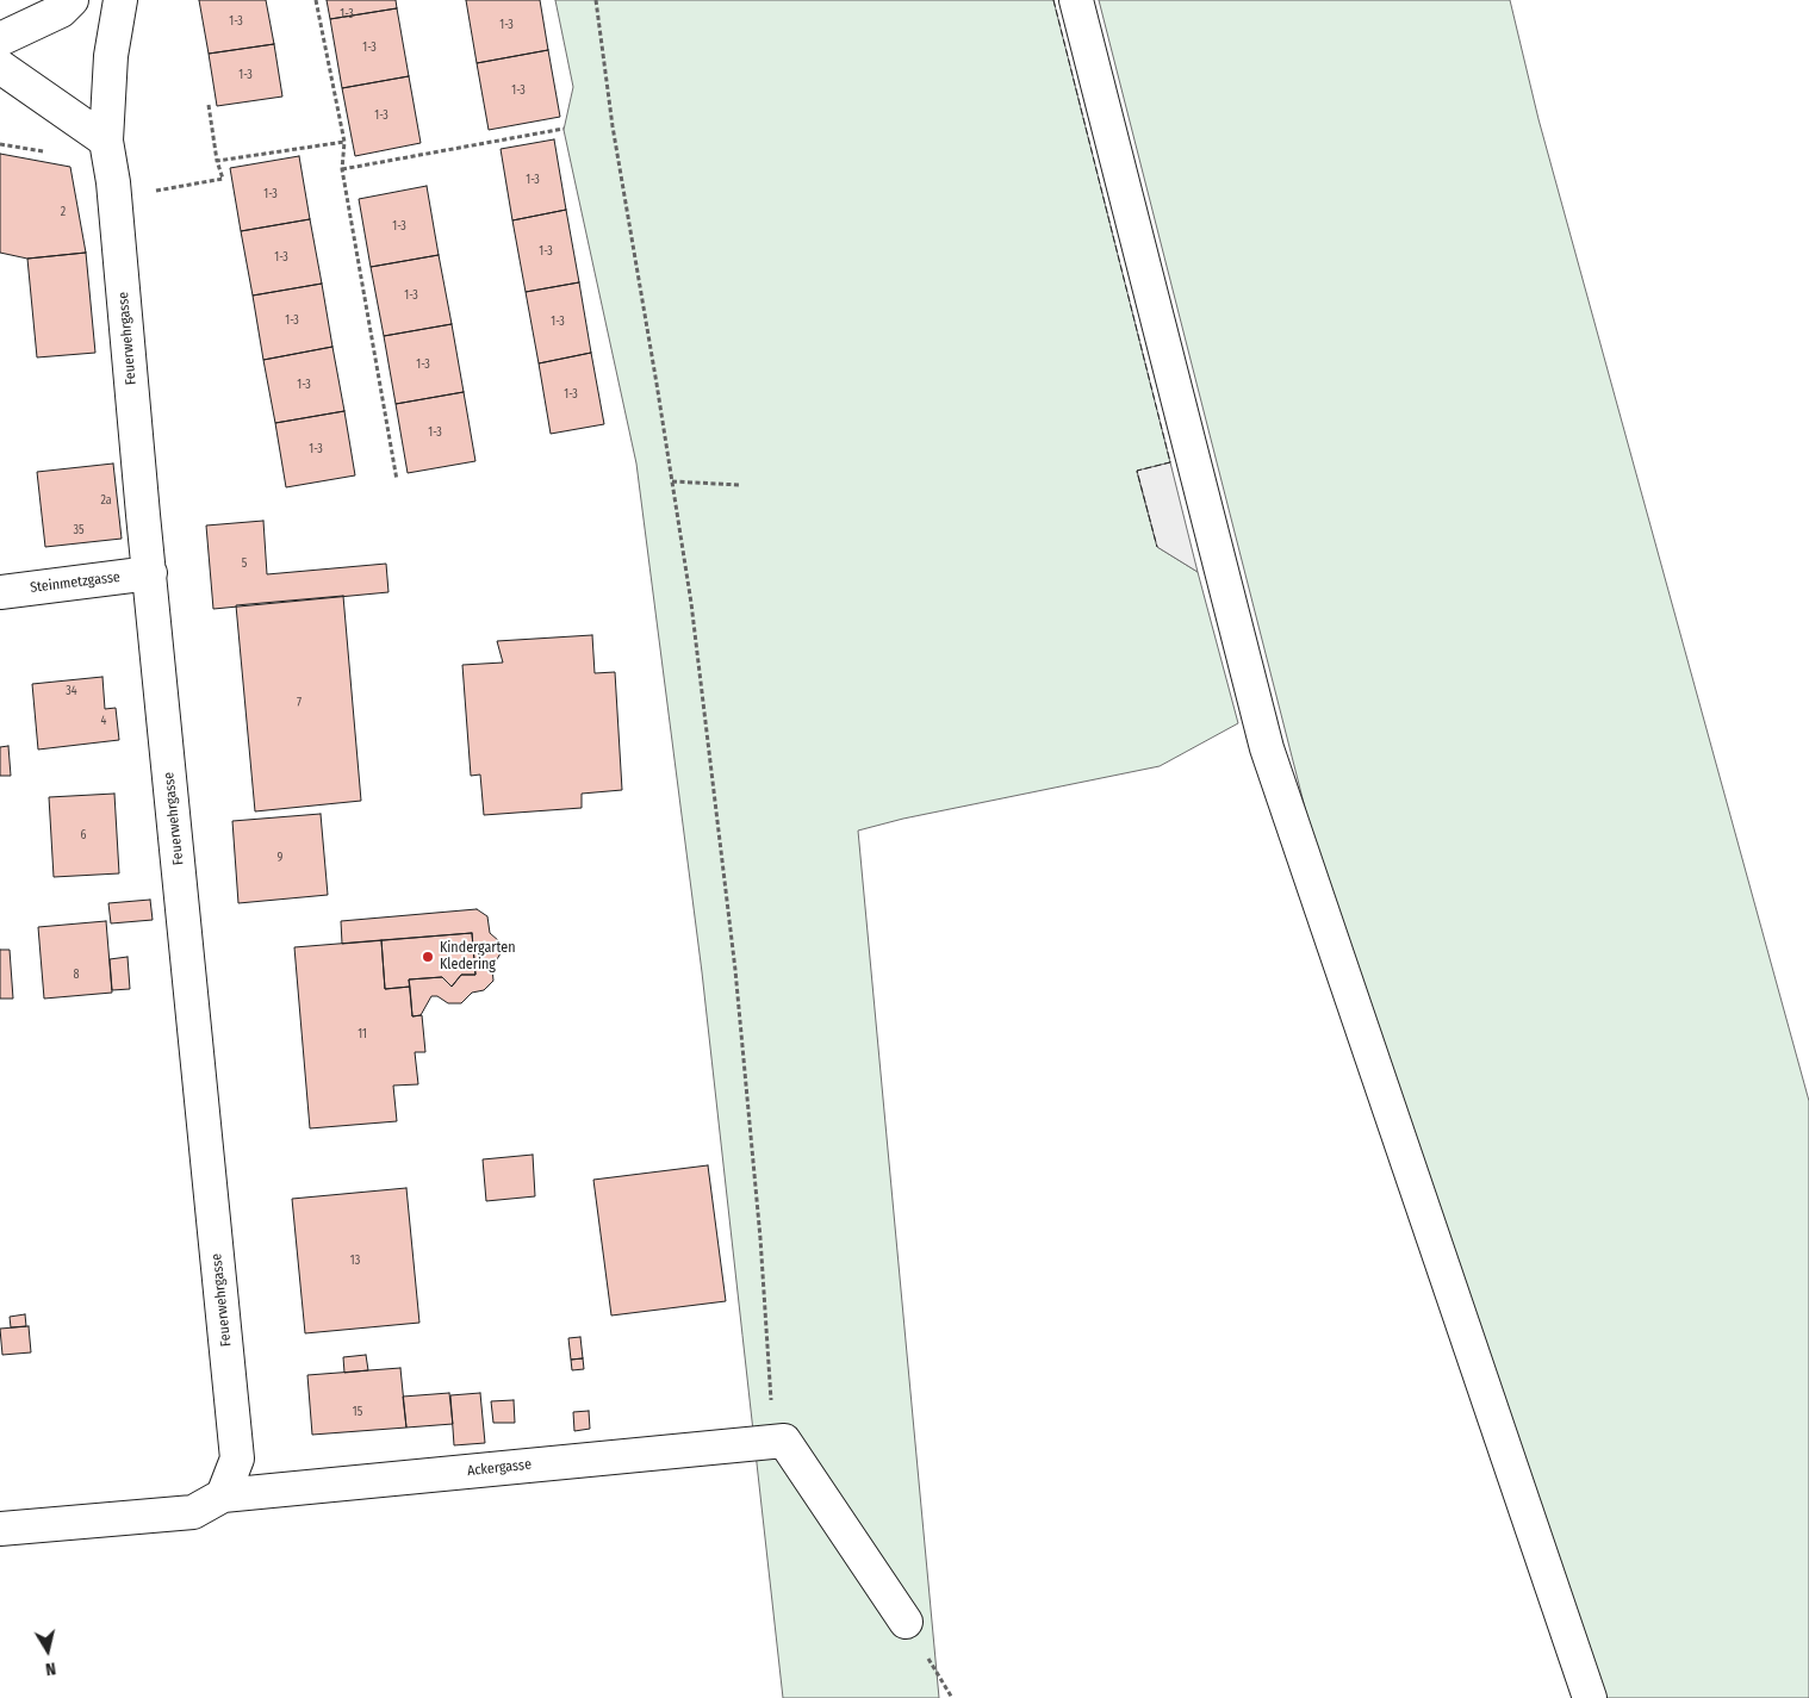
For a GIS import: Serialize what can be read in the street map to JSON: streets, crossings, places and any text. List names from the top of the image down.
{
  "streets": {
    "street": ["Feuerwehrgasse", "Steinmetzgasse", "Ackergasse"]
  },
  "crossings": [
    ["Feuerwehrgasse", "Steinmetzgasse"],
    ["Feuerwehrgasse", "Ackergasse"]
  ],
  "places": ["Kindergarten Kledering"],
  "house_numbers": [
    "1-3",
    "1-3",
    "1-3",
    "1-3",
    "1-3",
    "1-3",
    "1-3",
    "1-3",
    "1-3",
    "2",
    "1-3",
    "1-3",
    "1-3",
    "1-3",
    "1-3",
    "1-3",
    "1-3",
    "1-3",
    "1-3",
    "1-3",
    "1-3",
    "2a",
    "35",
    "5",
    "34",
    "7",
    "4",
    "6",
    "9",
    "8",
    "11",
    "13",
    "15"
  ],
  "north": "bottom"
}
